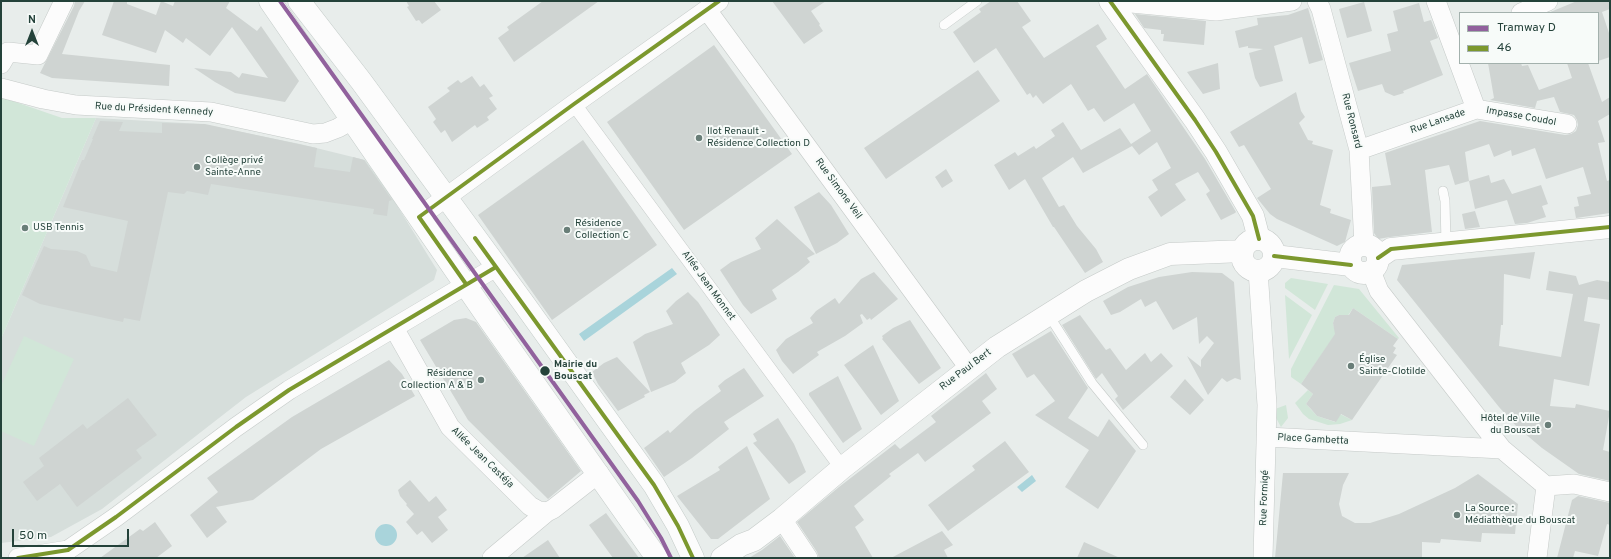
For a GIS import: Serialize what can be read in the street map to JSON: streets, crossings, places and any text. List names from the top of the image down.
{
  "streets": {
    "main road": ["Rue Paul Bert"],
    "street": [
      "Rue du Président Kennedy",
      "Impasse Coudol",
      "Rue Ronsard",
      "Rue Lansade",
      "Rue Simone Veil",
      "Allée Jean Monnet",
      "Place Gambetta",
      "Allée Jean Castéja",
      "Rue Formigé"
    ]
  },
  "crossings": [
    ["Impasse Coudol", "Rue Lansade"],
    ["Rue Ronsard", "Rue Lansade"],
    ["Rue Simone Veil", "Rue Paul Bert"],
    ["Allée Jean Monnet", "Rue Paul Bert"],
    ["Rue Paul Bert", "Place Gambetta"],
    ["Place Gambetta", "Rue Formigé"]
  ],
  "places": [
    "Ilot Renault - Résidence Collection D",
    "Collège privé Sainte-Anne",
    "USB Tennis",
    "Résidence Collection C",
    "Église Sainte-Clotilde",
    "Mairie du Bouscat",
    "Résidence Collection A & B",
    "Hôtel de Ville du Bouscat",
    "La Source : Médiathèque du Bouscat"
  ],
  "lines": ["tram line D", "transit line 46"],
  "legend": ["Tramway D", "46"],
  "scale_bar": "50 m",
  "north": "top"
}
